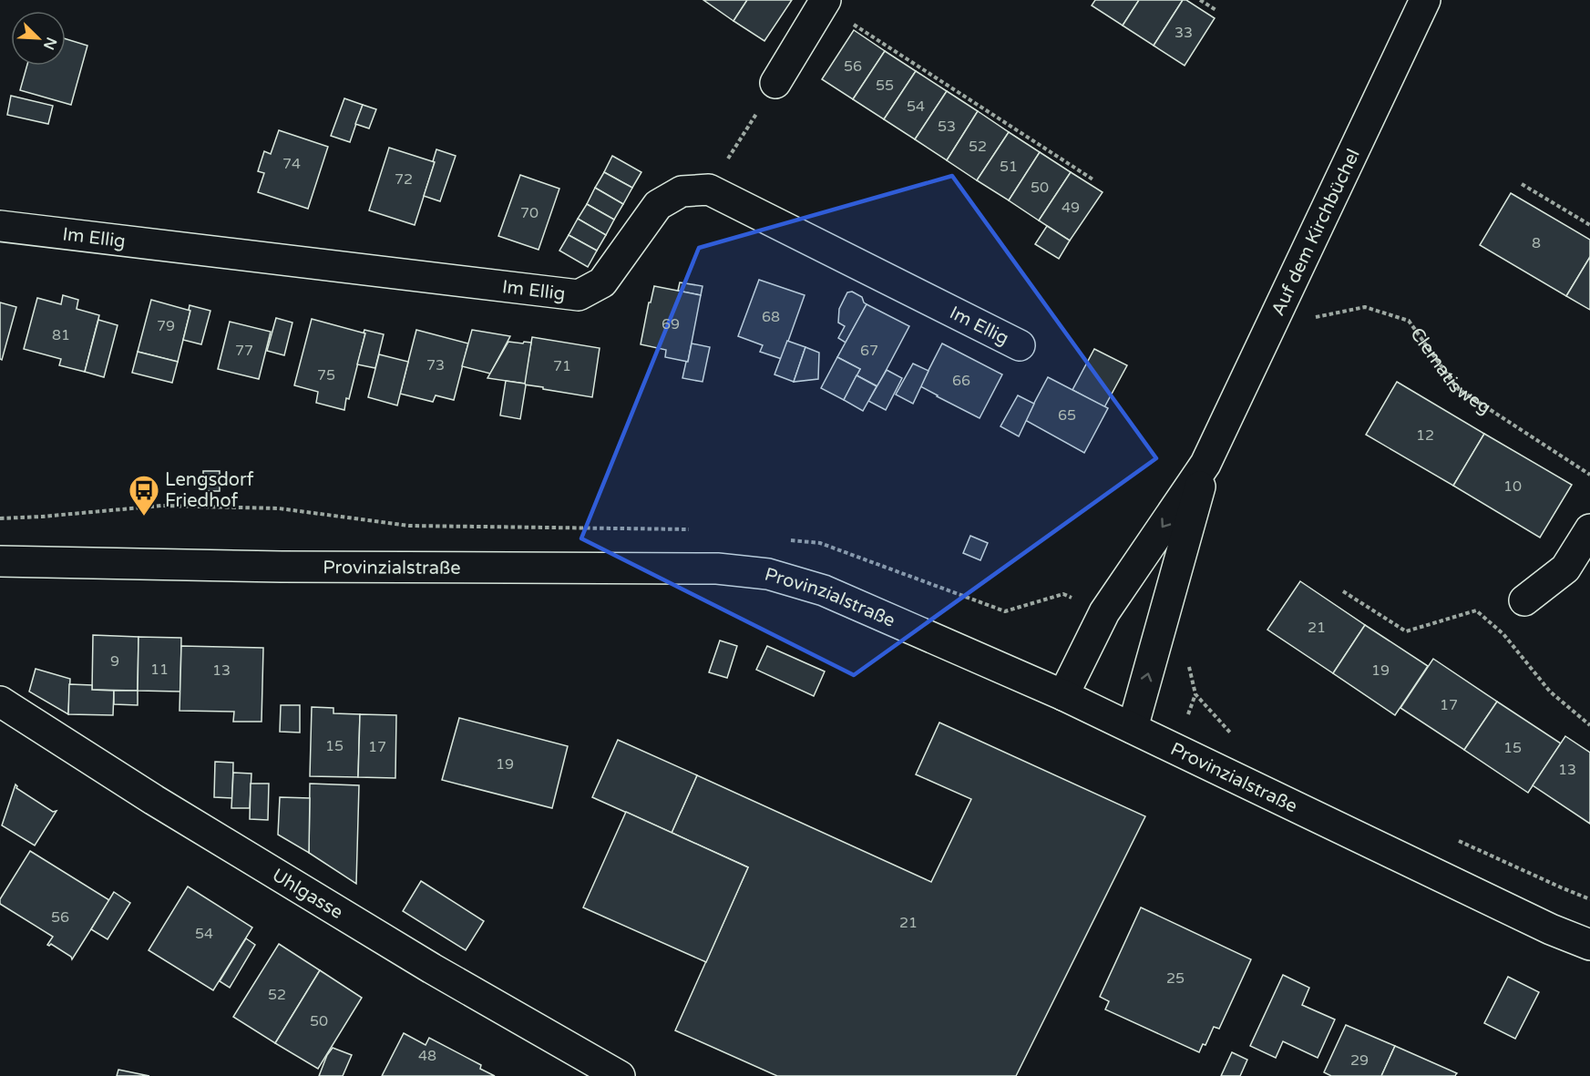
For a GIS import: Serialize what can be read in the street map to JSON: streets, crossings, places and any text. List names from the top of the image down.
{
  "streets": {
    "street": [
      "Auf dem Kirchbüchel",
      "Im Ellig",
      "Provinzialstraße",
      "Uhlgasse"
    ],
    "path": ["Clematisweg"]
  },
  "crossings": [
    ["Auf dem Kirchbüchel", "Clematisweg"],
    ["Auf dem Kirchbüchel", "Provinzialstraße"]
  ],
  "places": {
    "bus stop": ["Lengsdorf Friedhof"]
  },
  "house_numbers": [
    "33",
    "56",
    "55",
    "54",
    "53",
    "52",
    "74",
    "51",
    "72",
    "50",
    "49",
    "70",
    "8",
    "68",
    "69",
    "79",
    "81",
    "77",
    "67",
    "73",
    "71",
    "75",
    "66",
    "65",
    "12",
    "10",
    "21",
    "9",
    "11",
    "13",
    "19",
    "17",
    "15",
    "17",
    "15",
    "19",
    "13",
    "56",
    "21",
    "54",
    "25",
    "52",
    "50",
    "48",
    "29"
  ],
  "north": "bottom right"
}
